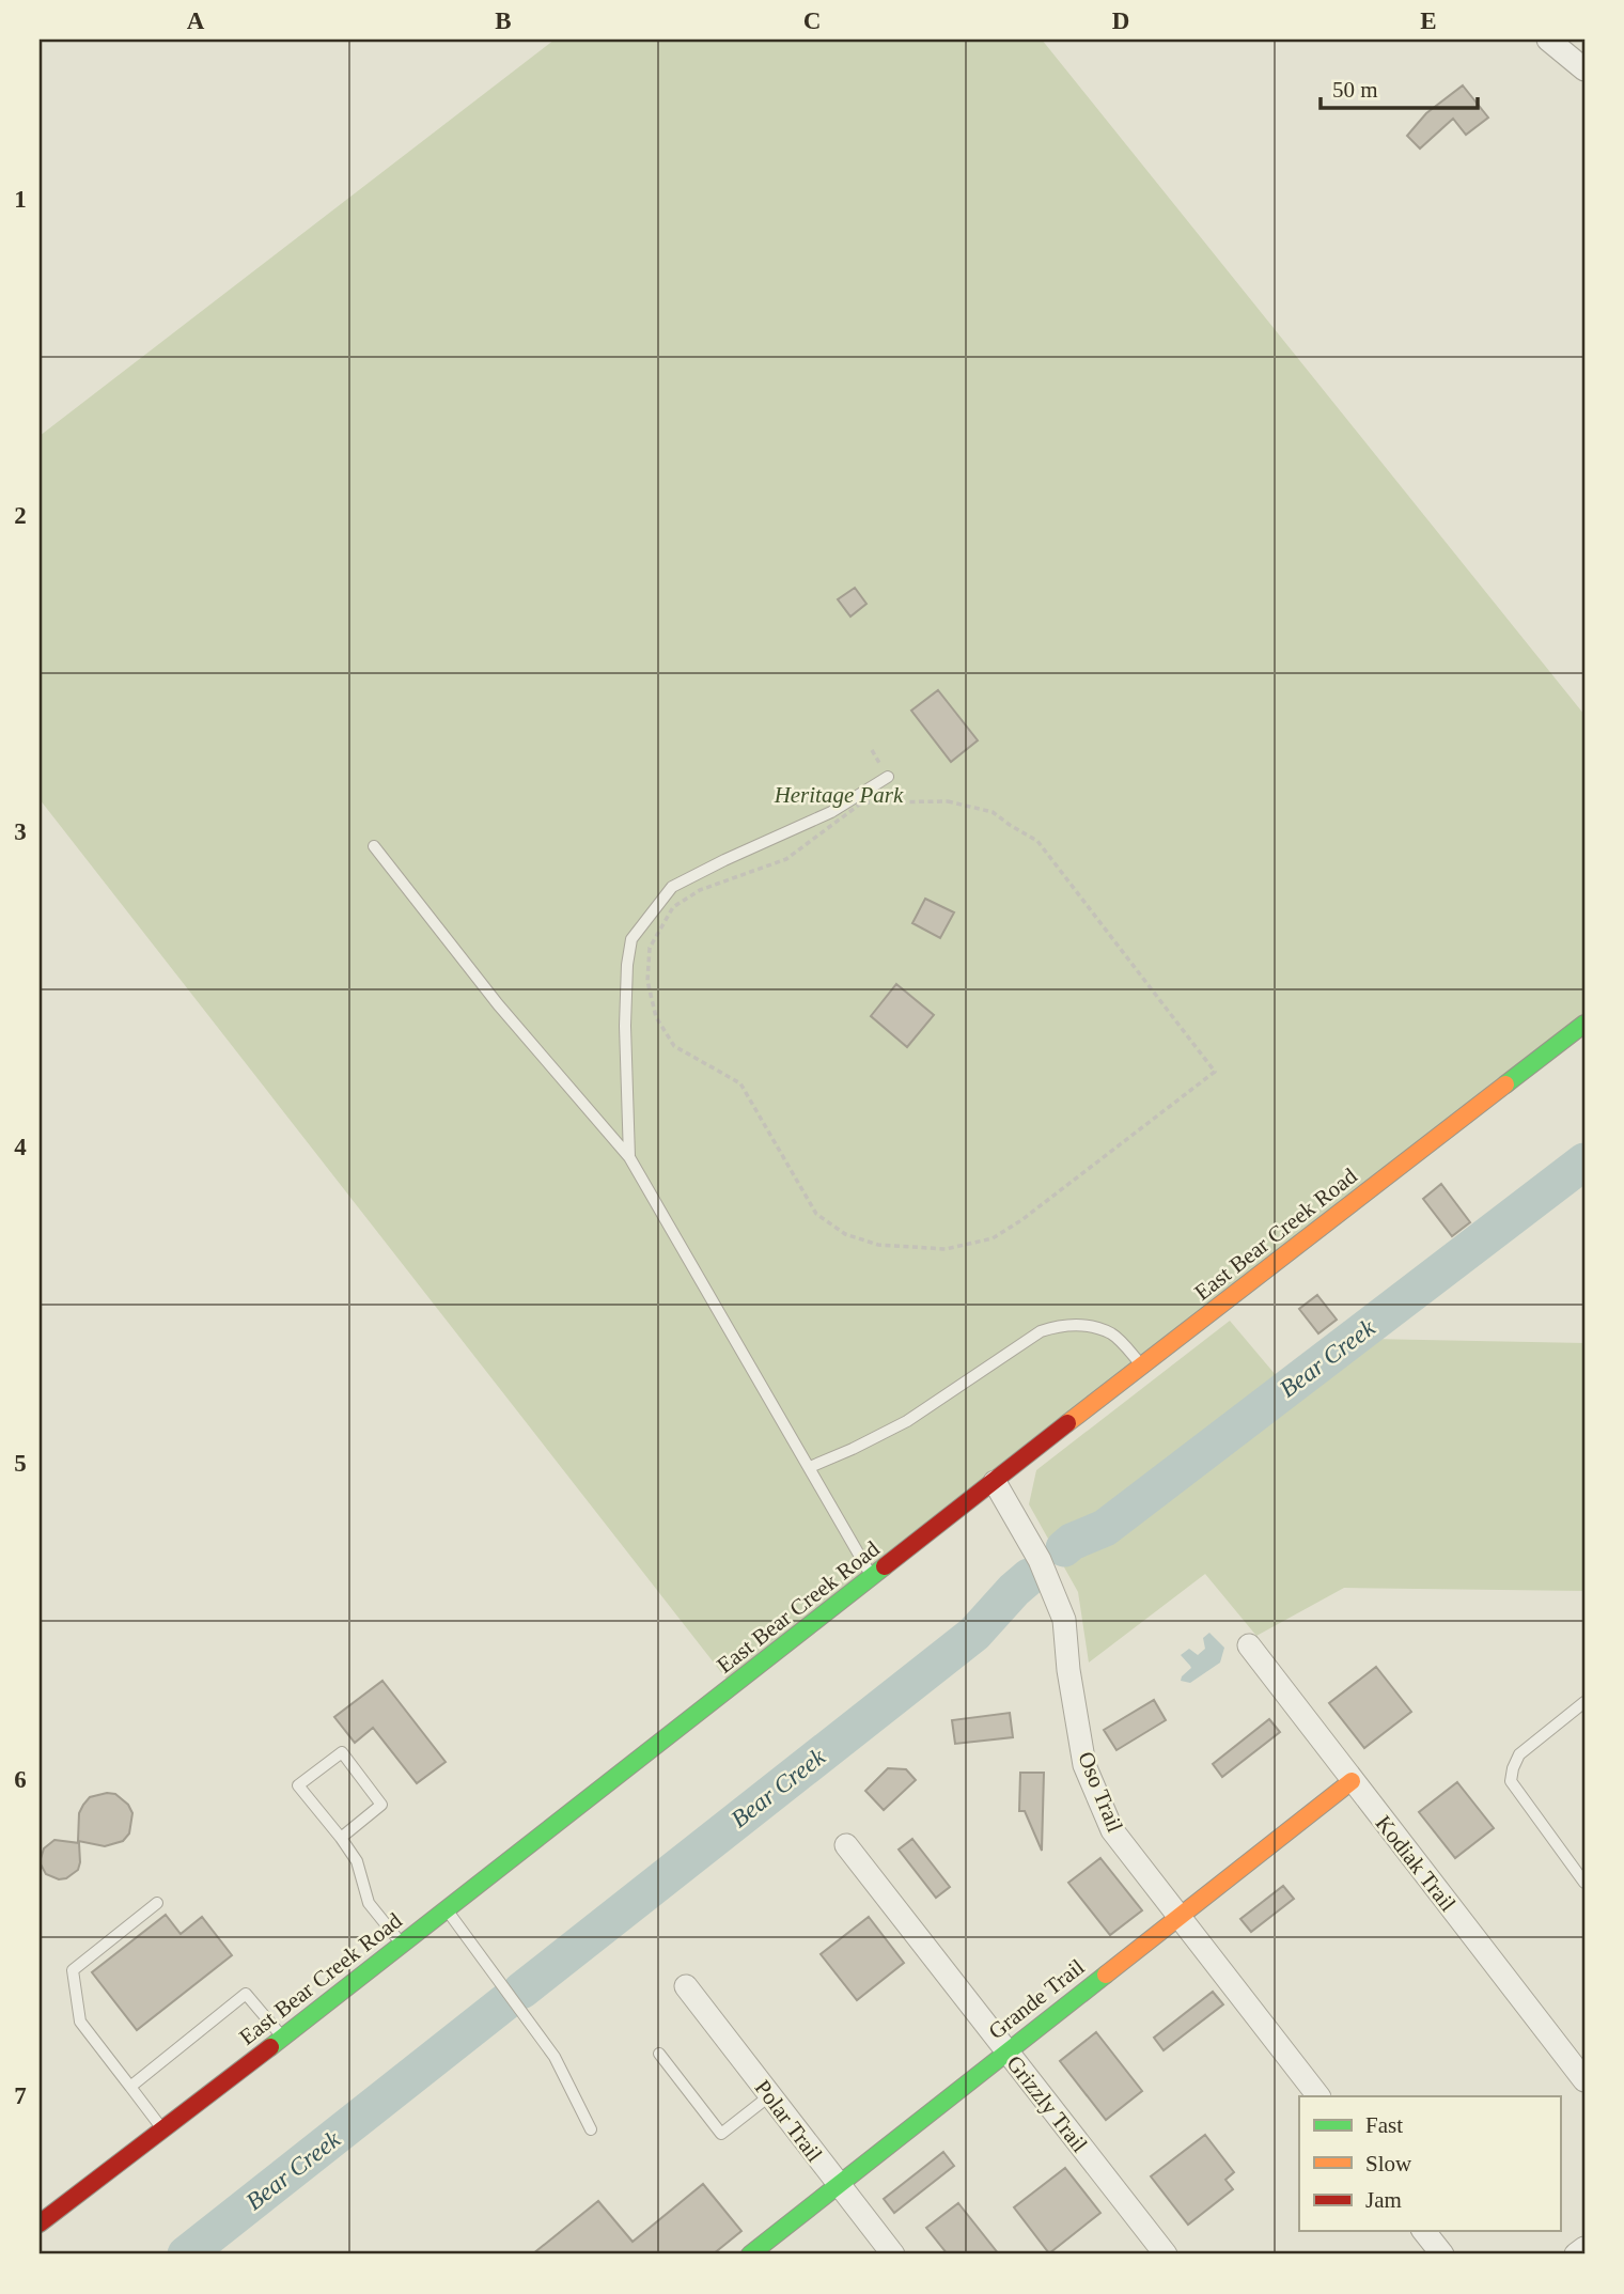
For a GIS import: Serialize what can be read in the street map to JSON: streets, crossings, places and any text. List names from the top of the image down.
{
  "streets": {
    "main road": ["East Bear Creek Road", "Grande Trail"],
    "street": [
      "Oso Trail",
      "Kodiak Trail",
      "Grizzly Trail",
      "Polar Trail"
    ]
  },
  "crossings": [
    ["East Bear Creek Road", "Oso Trail"],
    ["Oso Trail", "Grande Trail"],
    ["Kodiak Trail", "Grande Trail"],
    ["Grande Trail", "Grizzly Trail"],
    ["Grande Trail", "Polar Trail"]
  ],
  "water": ["Bear Creek"],
  "parks": ["Heritage Park"],
  "legend": ["Fast", "Slow", "Jam"],
  "scale_bar": "50 m",
  "grid": {
    "columns": [
      "A",
      "B",
      "C",
      "D",
      "E"
    ],
    "rows": [
      "1",
      "2",
      "3",
      "4",
      "5",
      "6",
      "7"
    ]
  }
}
